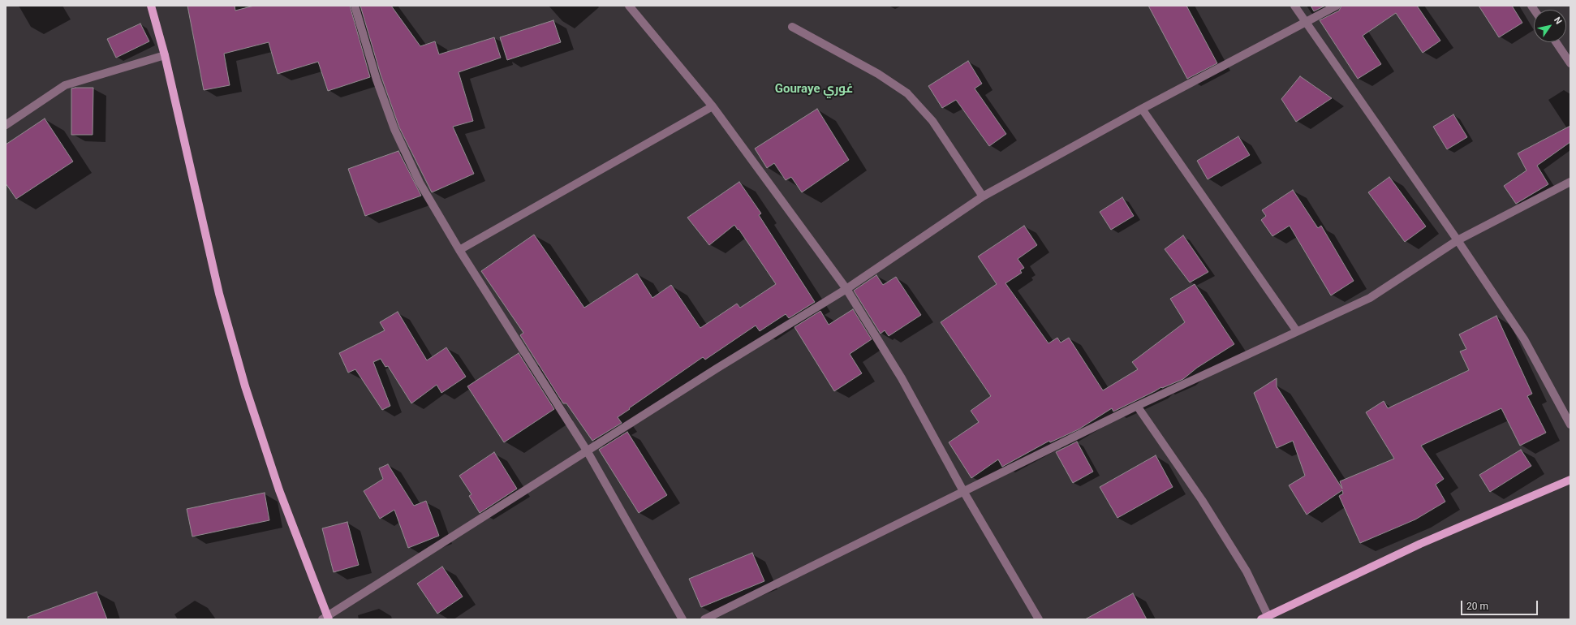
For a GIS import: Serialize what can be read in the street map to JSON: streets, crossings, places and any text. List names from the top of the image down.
{
  "districts": ["Gouraye غوري"],
  "scale_bar": "20 m",
  "north": "top right"
}
